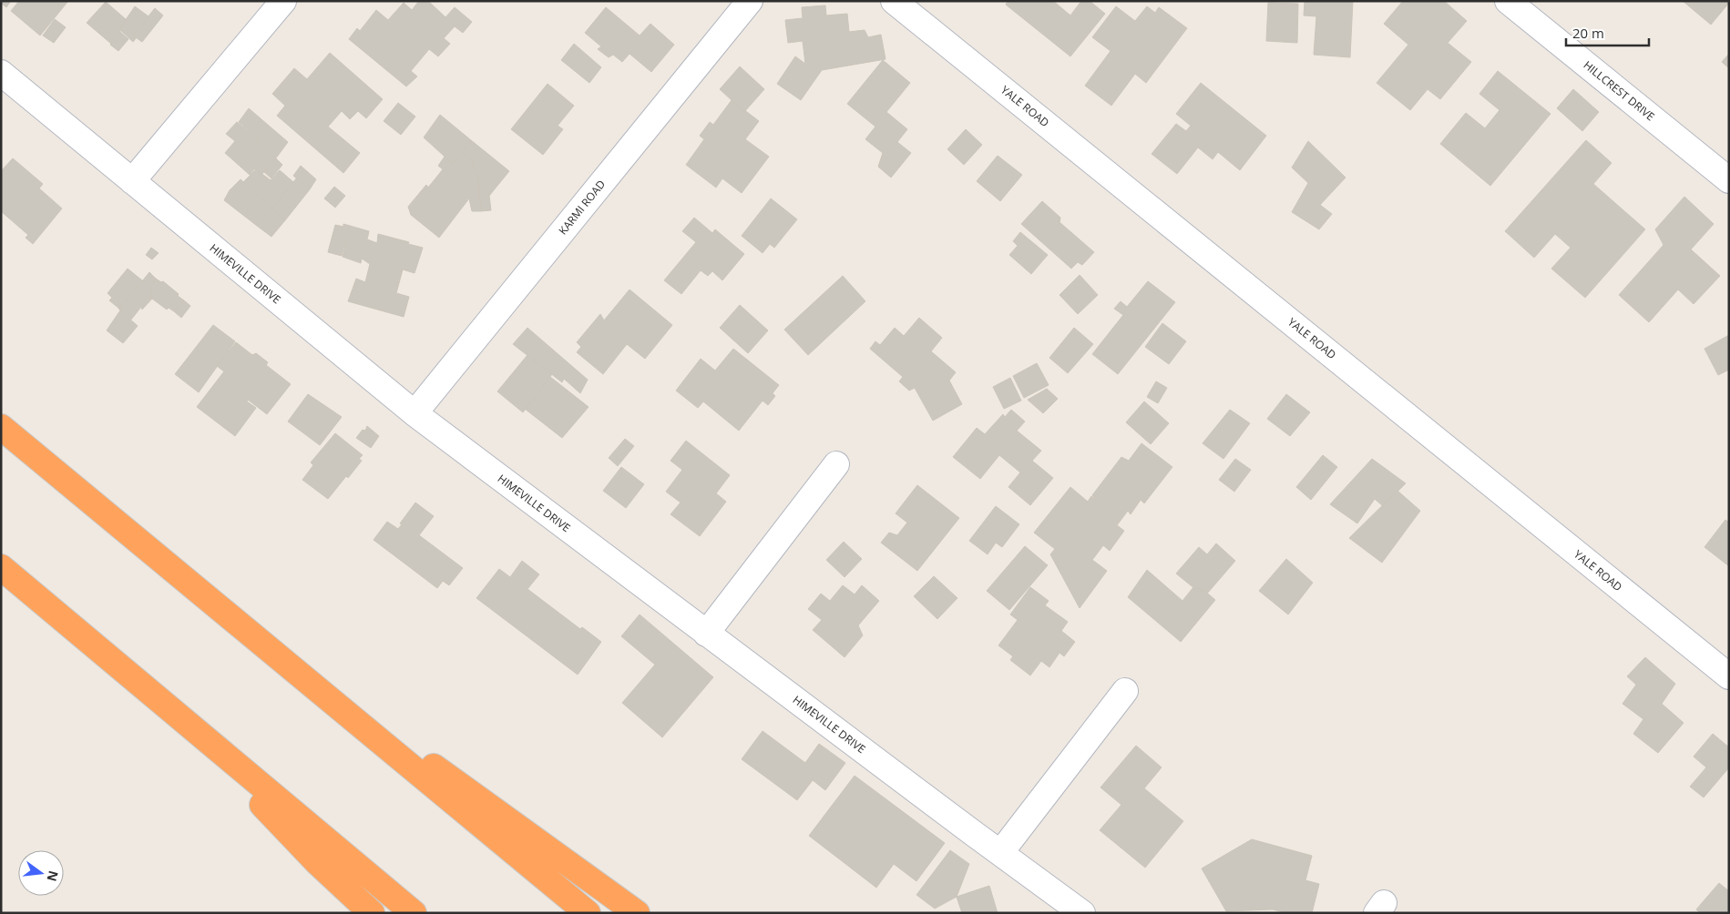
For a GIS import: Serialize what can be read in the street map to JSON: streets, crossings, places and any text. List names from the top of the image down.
{
  "streets": {
    "street": [
      "HILLCREST DRIVE",
      "YALE ROAD",
      "KARMI ROAD",
      "HIMEVILLE DRIVE"
    ]
  },
  "crossings": [
    ["KARMI ROAD", "HIMEVILLE DRIVE"]
  ],
  "scale_bar": "20 m",
  "north": "right"
}
